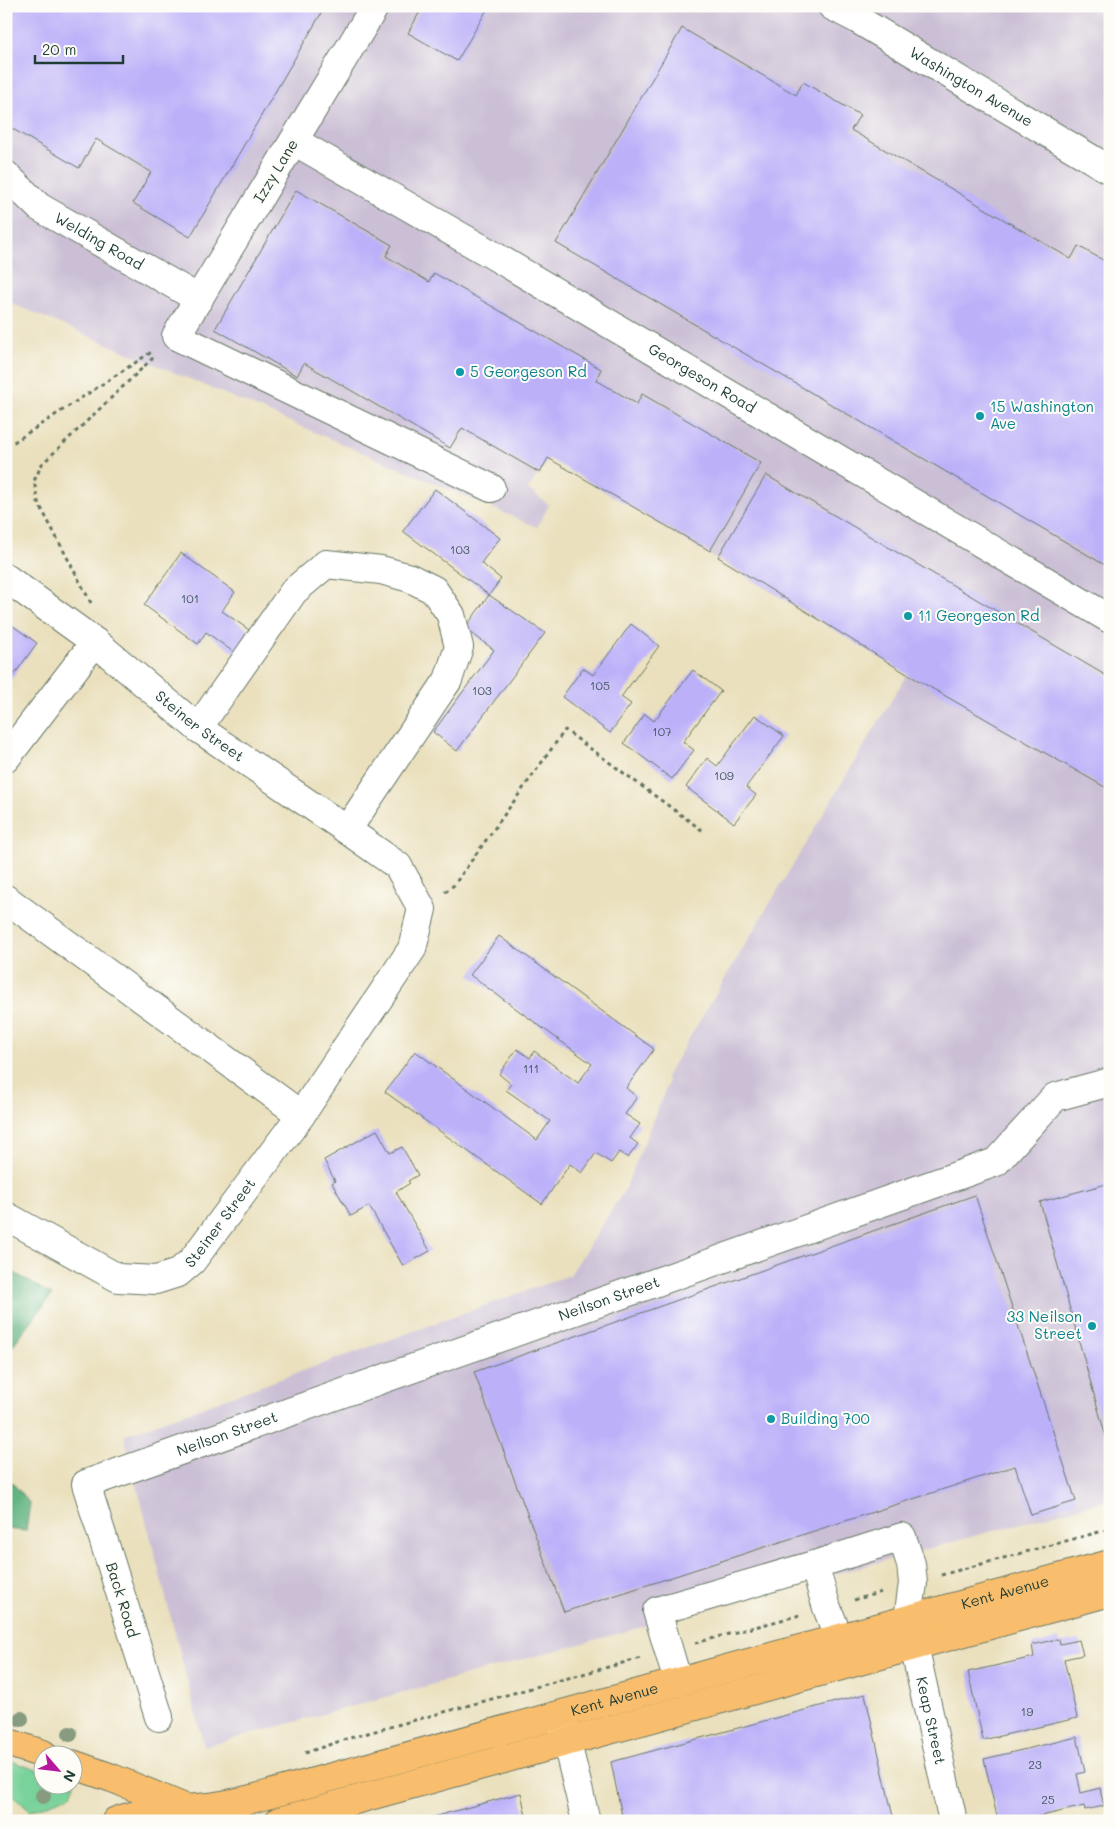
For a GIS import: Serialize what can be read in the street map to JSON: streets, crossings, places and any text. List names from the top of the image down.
{
  "streets": {
    "main road": ["Kent Avenue"],
    "street": [
      "Washington Avenue",
      "Izzy Lane",
      "Welding Road",
      "Georgeson Road",
      "Steiner Street",
      "Neilson Street",
      "Back Road",
      "Keap Street"
    ]
  },
  "crossings": [
    ["Izzy Lane", "Welding Road"],
    ["Izzy Lane", "Georgeson Road"],
    ["Neilson Street", "Back Road"],
    ["Kent Avenue", "Keap Street"]
  ],
  "places": [
    "5 Georgeson Rd",
    "15 Washington Ave",
    "11 Georgeson Rd",
    "33 Neilson Street",
    "Building 700"
  ],
  "house_numbers": [
    "103",
    "101",
    "105",
    "103",
    "107",
    "109",
    "111",
    "19",
    "23",
    "25"
  ],
  "scale_bar": "20 m",
  "north": "bottom right"
}
